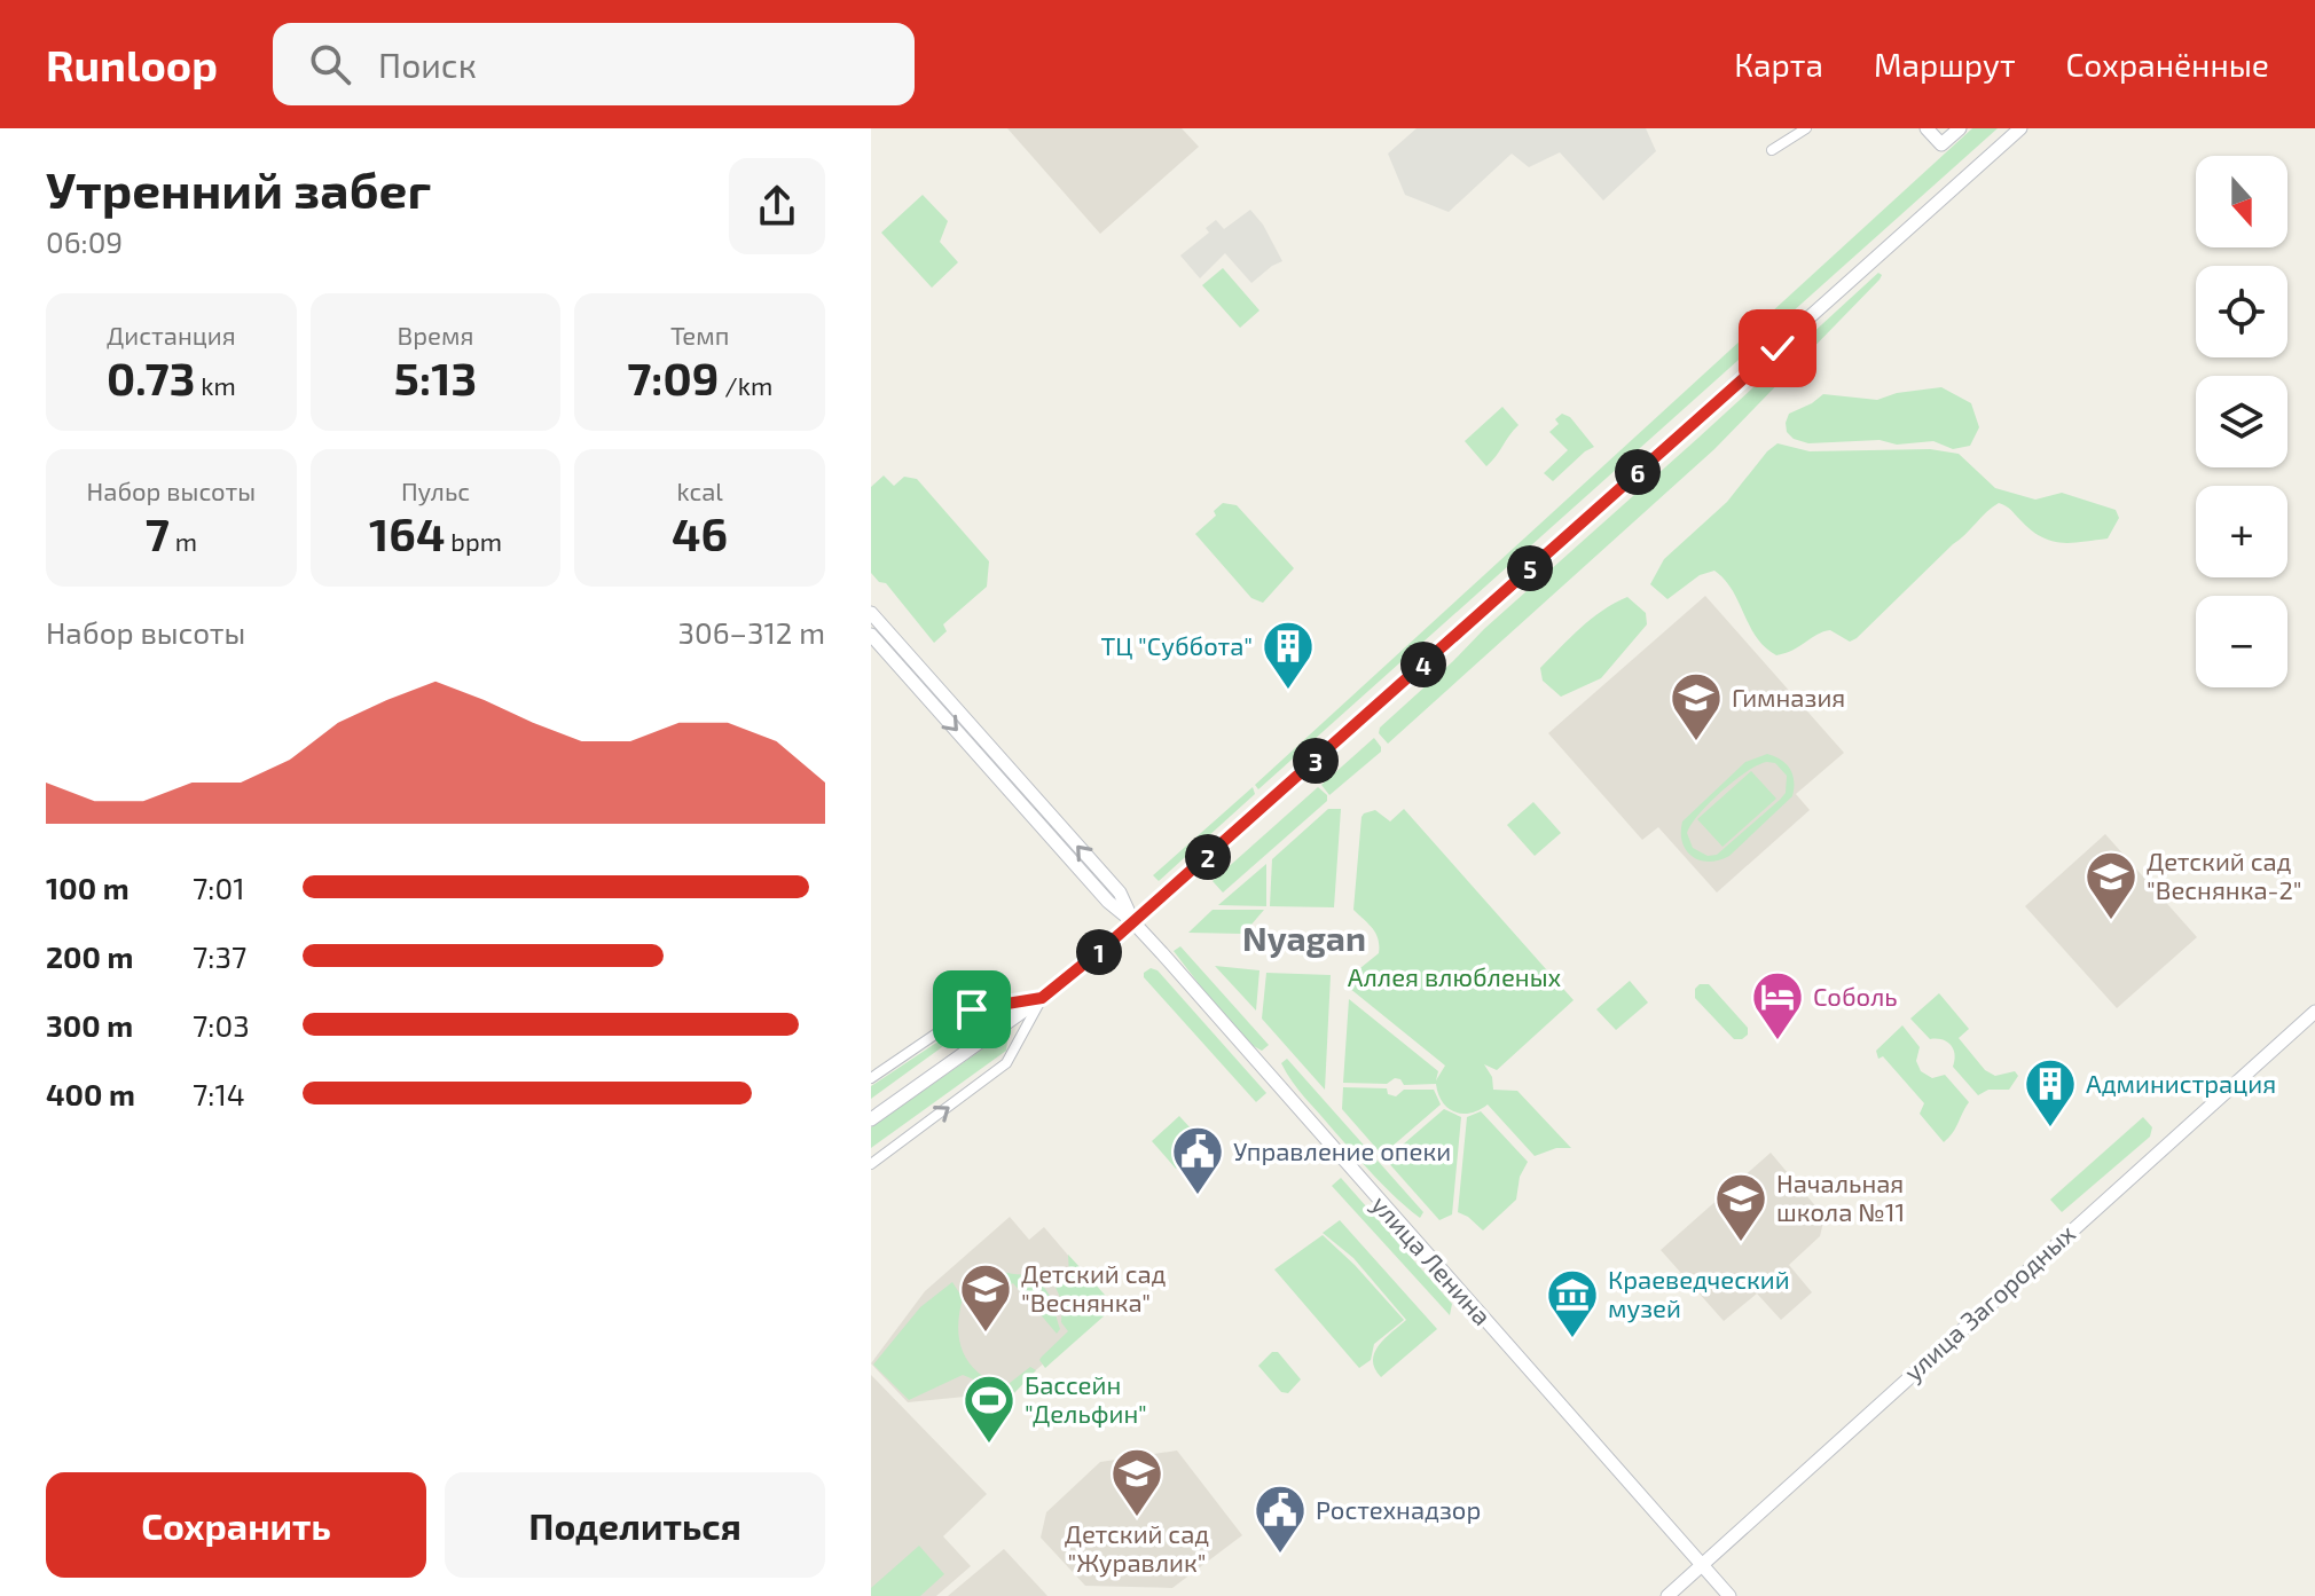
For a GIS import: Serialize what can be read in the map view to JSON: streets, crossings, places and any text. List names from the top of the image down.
{
  "streets": {
    "main road": ["улица Ленина", "улица Загородных"]
  },
  "crossings": [
    ["улица Ленина", "улица Загородных"]
  ],
  "districts": ["Nyagan"],
  "parks": ["Аллея влюбленых"],
  "places": {
    "building": ["ТЦ \"Суббота\"", "Администрация"],
    "school or university": [
      "Гимназия",
      "Детский сад \"Веснянка-2\"",
      "Начальная школа №11",
      "Детский сад \"Веснянка\"",
      "Детский сад \"Журавлик\""
    ],
    "hotel": ["Соболь"],
    "public building": ["Управление опеки", "Ростехнадзор"],
    "museum": ["Краеведческий музей"],
    "sports": ["Бассейн \"Дельфин\""]
  },
  "north": "bottom",
  "page": {
    "header": "Runloop",
    "search": "Поиск",
    "nav": ["Карта", "Маршрут", "Сохранённые"],
    "heading": ["Утренний забег", "06:09"],
    "map_buttons": ["+", "−"],
    "stats": [
      ["Дистанция", "0.73 km"],
      ["Время", "5:13"],
      ["Темп", "7:09 /km"],
      ["Набор высоты", "7 m"],
      ["Пульс", "164 bpm"],
      ["kcal", "46"]
    ],
    "pins": [
      "6",
      "5",
      "4",
      "3",
      "2",
      "1"
    ],
    "chart": ["Набор высоты", "306–312 m"],
    "list": [
      {
        "name": "100 m",
        "note": "7:01"
      },
      {
        "name": "200 m",
        "note": "7:37"
      },
      {
        "name": "300 m",
        "note": "7:03"
      },
      {
        "name": "400 m",
        "note": "7:14"
      }
    ],
    "buttons": ["Сохранить", "Поделиться"]
  }
}
